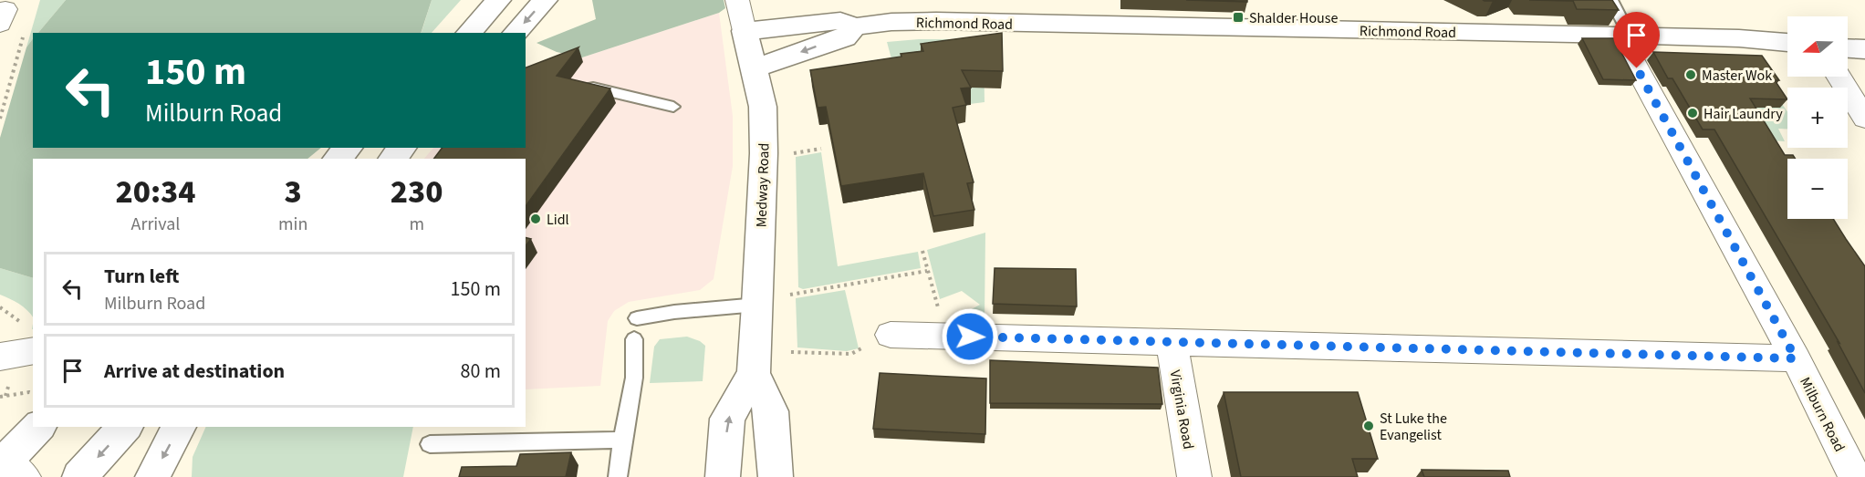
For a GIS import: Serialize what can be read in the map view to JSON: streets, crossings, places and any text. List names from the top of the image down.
{
  "streets": {
    "street": [
      "Richmond Road",
      "Medway Road",
      "Virginia Road",
      "Milburn Road"
    ]
  },
  "crossings": [
    ["Richmond Road", "Medway Road"],
    ["Richmond Road", "Milburn Road"]
  ],
  "places": {
    "transit": ["Shalder House"],
    "other": [
      "Master Wok",
      "Hair Laundry",
      "Lidl",
      "St Luke the Evangelist"
    ]
  },
  "north": "left",
  "page": {
    "map_buttons": ["+", "−"],
    "turn": ["150 m", "Milburn Road"],
    "eta": [
      "20:34",
      "Arrival",
      "3",
      "min",
      "230",
      "m"
    ],
    "list": [
      {
        "name": "Turn left",
        "note": "Milburn Road",
        "value": "150 m"
      },
      {
        "name": "Arrive at destination",
        "value": "80 m"
      }
    ]
  }
}
